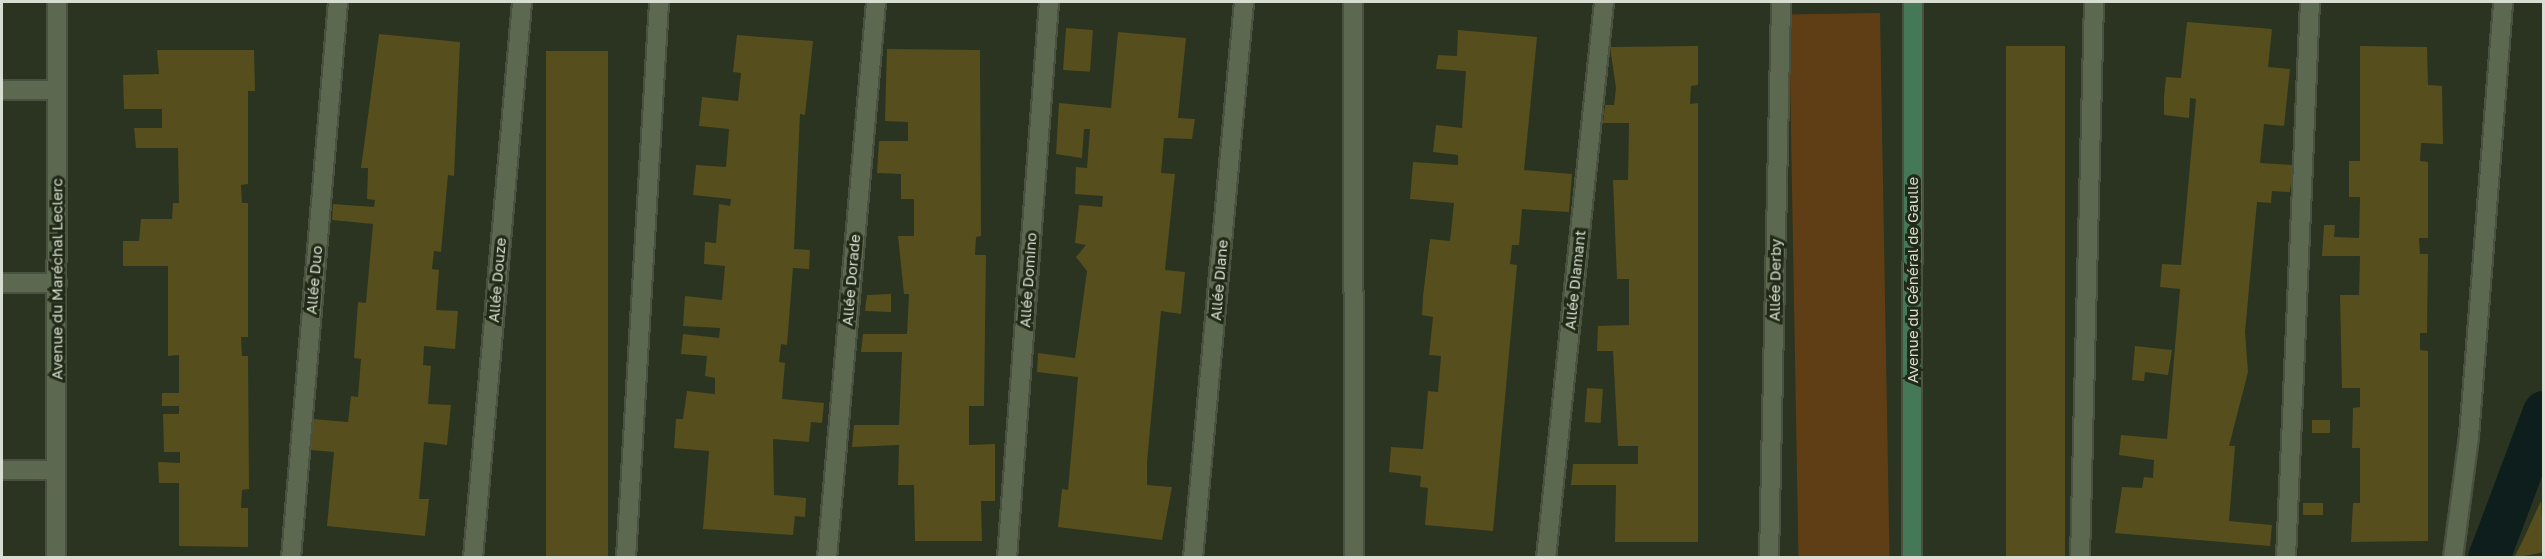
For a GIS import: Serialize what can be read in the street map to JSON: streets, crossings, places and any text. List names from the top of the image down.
{
  "streets": {
    "main road": ["Avenue du Général de Gaulle"],
    "street": [
      "Avenue du Maréchal Leclerc",
      "Allée Duo",
      "Allée Douze",
      "Allée Dorade",
      "Allée Domino",
      "Allée Diane",
      "Allée Diamant",
      "Allée Derby"
    ]
  }
}
